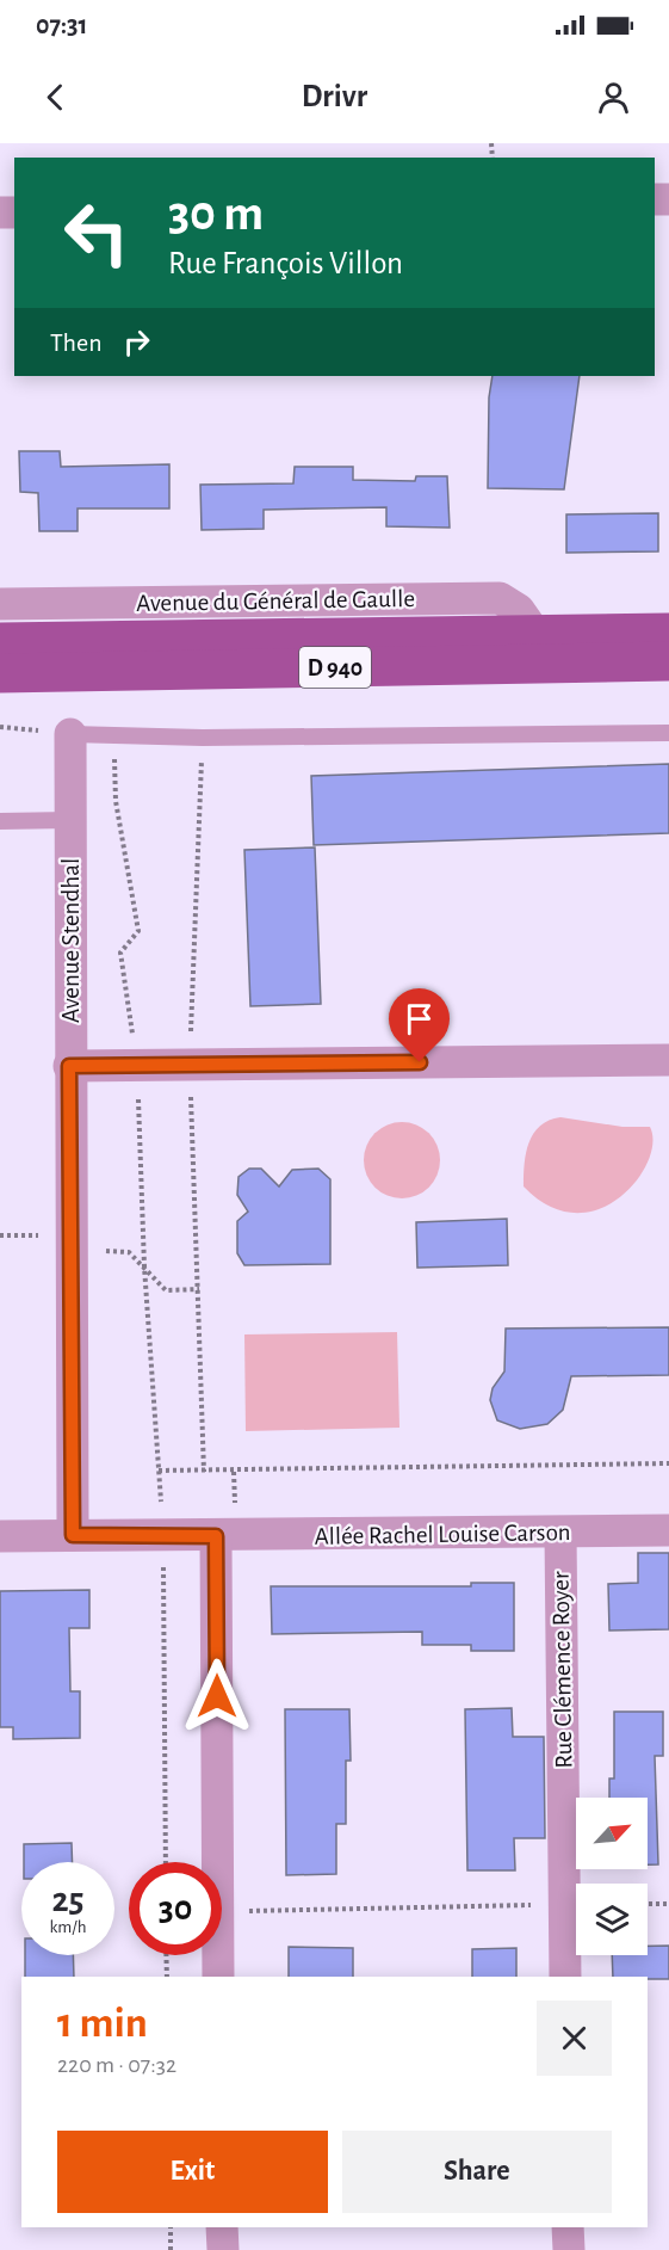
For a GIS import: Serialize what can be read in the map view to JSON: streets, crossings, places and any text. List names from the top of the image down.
{
  "streets": {
    "main road": ["D 940"],
    "street": [
      "Avenue du Général de Gaulle",
      "Avenue Stendhal",
      "Allée Rachel Louise Carson",
      "Rue Clémence Royer"
    ]
  },
  "crossings": [
    ["Avenue du Général de Gaulle", "D 940"],
    ["Avenue Stendhal", "Allée Rachel Louise Carson"],
    ["Allée Rachel Louise Carson", "Rue Clémence Royer"]
  ],
  "north": "top right",
  "page": {
    "status": "07:31",
    "header": "Drivr",
    "turn": ["30 m", "Rue François Villon"],
    "then": "Then",
    "speed": "25 km/h",
    "limit": "30",
    "heading": ["1 min", "220 m · 07:32"],
    "buttons": ["Exit", "Share"]
  }
}
